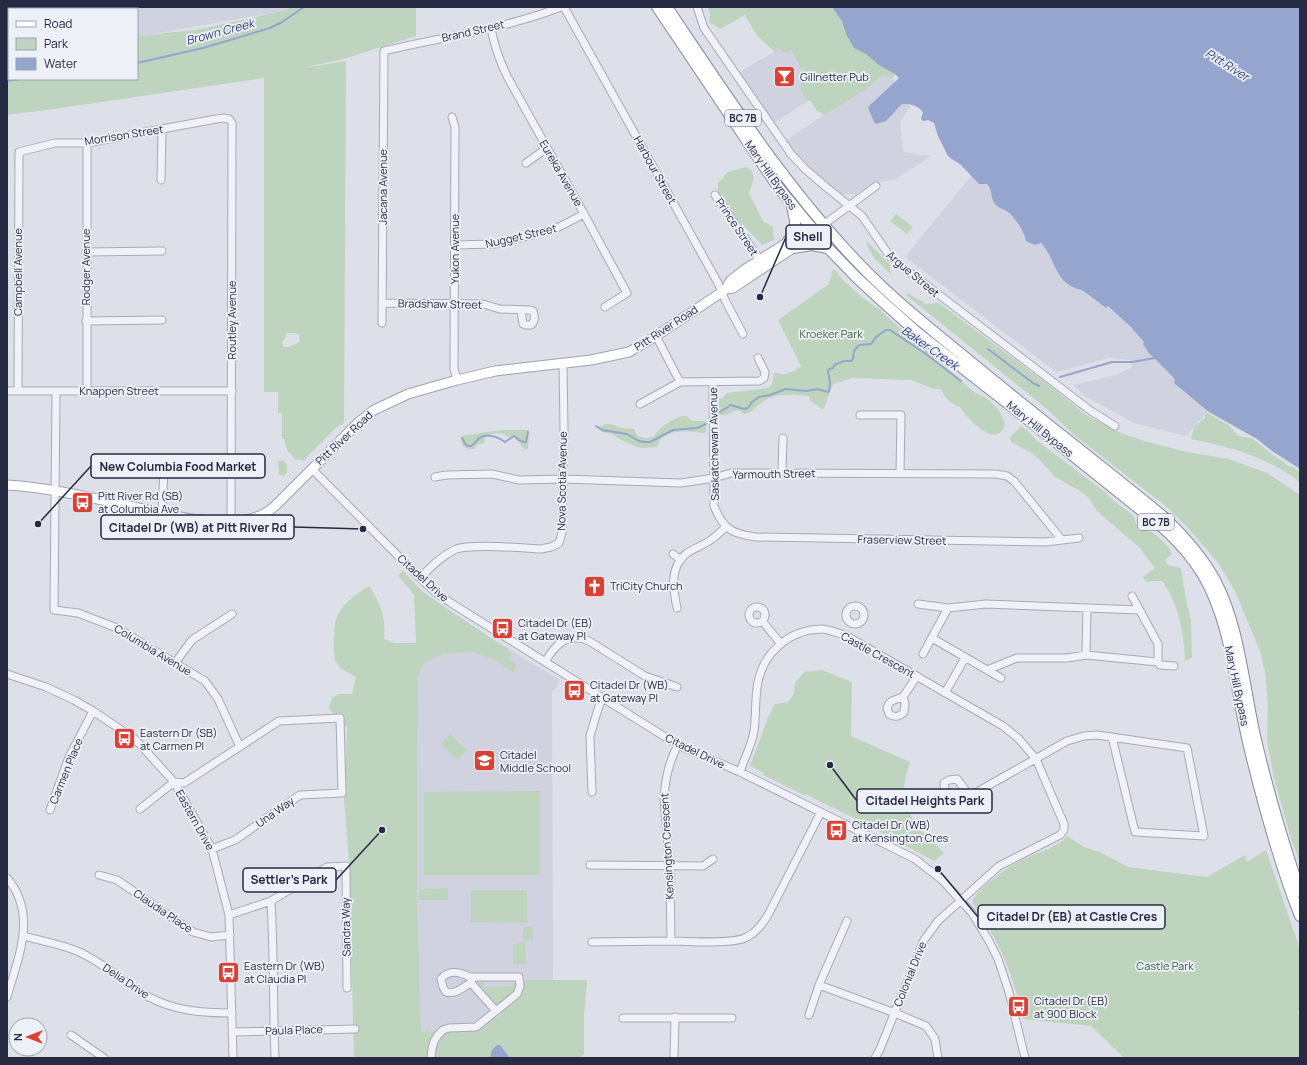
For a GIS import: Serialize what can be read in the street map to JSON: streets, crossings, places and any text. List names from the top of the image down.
{
  "streets": {
    "highway": ["BC 7B", "Mary Hill Bypass"],
    "main road": ["Pitt River Road"],
    "street": [
      "Brand Street",
      "Morrison Street",
      "Harbour Street",
      "Eureka Avenue",
      "Jacana Avenue",
      "Prince Street",
      "Nugget Street",
      "Yukon Avenue",
      "Rodger Avenue",
      "Campbell Avenue",
      "Argue Street",
      "Bradshaw Street",
      "Routley Avenue",
      "Knappen Street",
      "Saskatchewan Avenue",
      "Yarmouth Street",
      "Nova Scotia Avenue",
      "Fraserview Street",
      "Citadel Drive",
      "Columbia Avenue",
      "Castle Crescent",
      "Carmen Place",
      "Una Way",
      "Eastern Drive",
      "Kensington Crescent",
      "Claudia Place",
      "Sandra Way",
      "Colonial Drive",
      "Delia Drive",
      "Paula Place"
    ]
  },
  "crossings": [
    ["Brand Street", "Harbour Street"],
    ["Brand Street", "Eureka Avenue"],
    ["Brand Street", "Jacana Avenue"],
    ["Morrison Street", "Rodger Avenue"],
    ["Morrison Street", "Campbell Avenue"],
    ["Morrison Street", "Routley Avenue"],
    ["Harbour Street", "Pitt River Road"],
    ["Eureka Avenue", "Nugget Street"],
    ["Mary Hill Bypass", "Pitt River Road"],
    ["Jacana Avenue", "Bradshaw Street"],
    ["Prince Street", "Pitt River Road"],
    ["Nugget Street", "Yukon Avenue"],
    ["Yukon Avenue", "Bradshaw Street"],
    ["Yukon Avenue", "Pitt River Road"],
    ["Rodger Avenue", "Knappen Street"],
    ["Campbell Avenue", "Knappen Street"],
    ["Argue Street", "Pitt River Road"],
    ["Routley Avenue", "Pitt River Road"],
    ["Routley Avenue", "Knappen Street"],
    ["Pitt River Road", "Nova Scotia Avenue"],
    ["Pitt River Road", "Citadel Drive"],
    ["Pitt River Road", "Columbia Avenue"],
    ["Knappen Street", "Columbia Avenue"],
    ["Saskatchewan Avenue", "Yarmouth Street"],
    ["Saskatchewan Avenue", "Fraserview Street"],
    ["Yarmouth Street", "Nova Scotia Avenue"],
    ["Yarmouth Street", "Fraserview Street"],
    ["Nova Scotia Avenue", "Citadel Drive"],
    ["Citadel Drive", "Castle Crescent"],
    ["Citadel Drive", "Kensington Crescent"],
    ["Citadel Drive", "Colonial Drive"],
    ["Columbia Avenue", "Una Way"],
    ["Castle Crescent", "Colonial Drive"],
    ["Carmen Place", "Eastern Drive"],
    ["Una Way", "Eastern Drive"],
    ["Eastern Drive", "Claudia Place"],
    ["Eastern Drive", "Delia Drive"],
    ["Eastern Drive", "Paula Place"]
  ],
  "water": ["Brown Creek", "Pitt River", "Baker Creek"],
  "parks": ["Kroeker Park", "Castle Park"],
  "places": {
    "bar": ["Gillnetter Pub"],
    "other": [
      "Shell",
      "New Columbia Food Market",
      "Citadel Dr (WB) at Pitt River Rd",
      "Citadel Heights Park",
      "Settler's Park",
      "Citadel Dr (EB) at Castle Cres"
    ],
    "bus stop": [
      "Pitt River Rd (SB) at Columbia Ave",
      "Citadel Dr (EB) at Gateway Pl",
      "Citadel Dr (WB) at Gateway Pl",
      "Eastern Dr (SB) at Carmen Pl",
      "Citadel Dr (WB) at Kensington Cres",
      "Eastern Dr (WB) at Claudia Pl",
      "Citadel Dr (EB) at 900 Block"
    ],
    "church": ["TriCity Church"],
    "school or university": ["Citadel Middle School"]
  },
  "legend": ["Road", "Park", "Water"],
  "north": "left"
}
